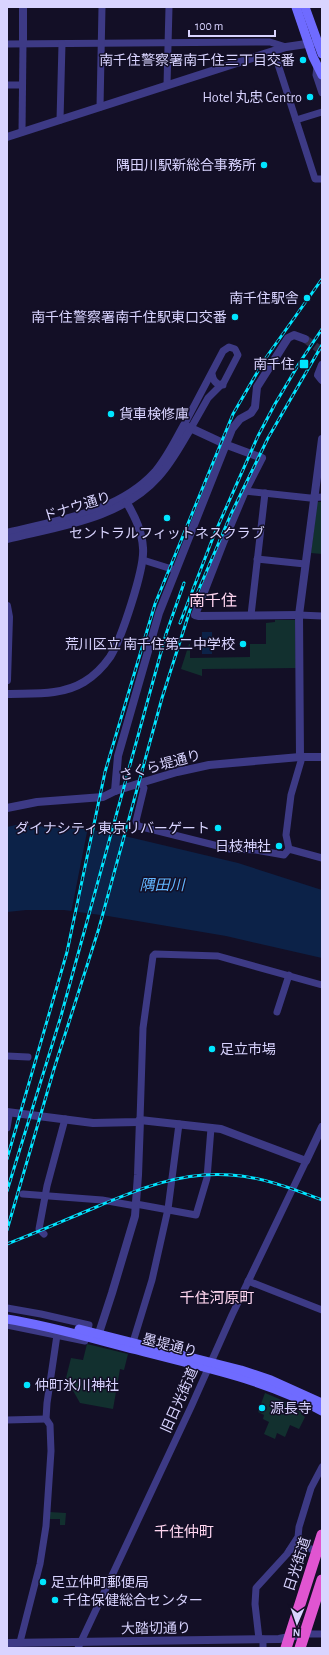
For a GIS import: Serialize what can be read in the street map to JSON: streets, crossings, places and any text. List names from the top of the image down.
{
  "streets": {
    "highway": ["日光街道"],
    "main road": ["墨堤通り"],
    "street": [
      "ドナウ通り",
      "さくら堤通り",
      "旧日光街道",
      "大踏切通り"
    ]
  },
  "crossings": [
    ["墨堤通り", "旧日光街道"],
    ["旧日光街道", "大踏切通り"],
    ["日光街道", "大踏切通り"]
  ],
  "districts": ["南千住", "千住河原町", "千住仲町"],
  "water": ["隅田川"],
  "places": {
    "other": [
      "南千住警察署南千住三丁目交番",
      "Hotel 丸忠 Centro",
      "隅田川駅新総合事務所",
      "南千住駅舎",
      "南千住警察署南千住駅東口交番",
      "貨車検修庫",
      "セントラルフィットネスクラブ",
      "荒川区立 南千住第二中学校",
      "ダイナシティ東京リバーゲート",
      "日枝神社",
      "足立市場",
      "仲町氷川神社",
      "源長寺",
      "足立仲町郵便局",
      "千住保健総合センター"
    ],
    "transit": ["南千住"]
  },
  "scale_bar": "100 m",
  "north": "bottom"
}
